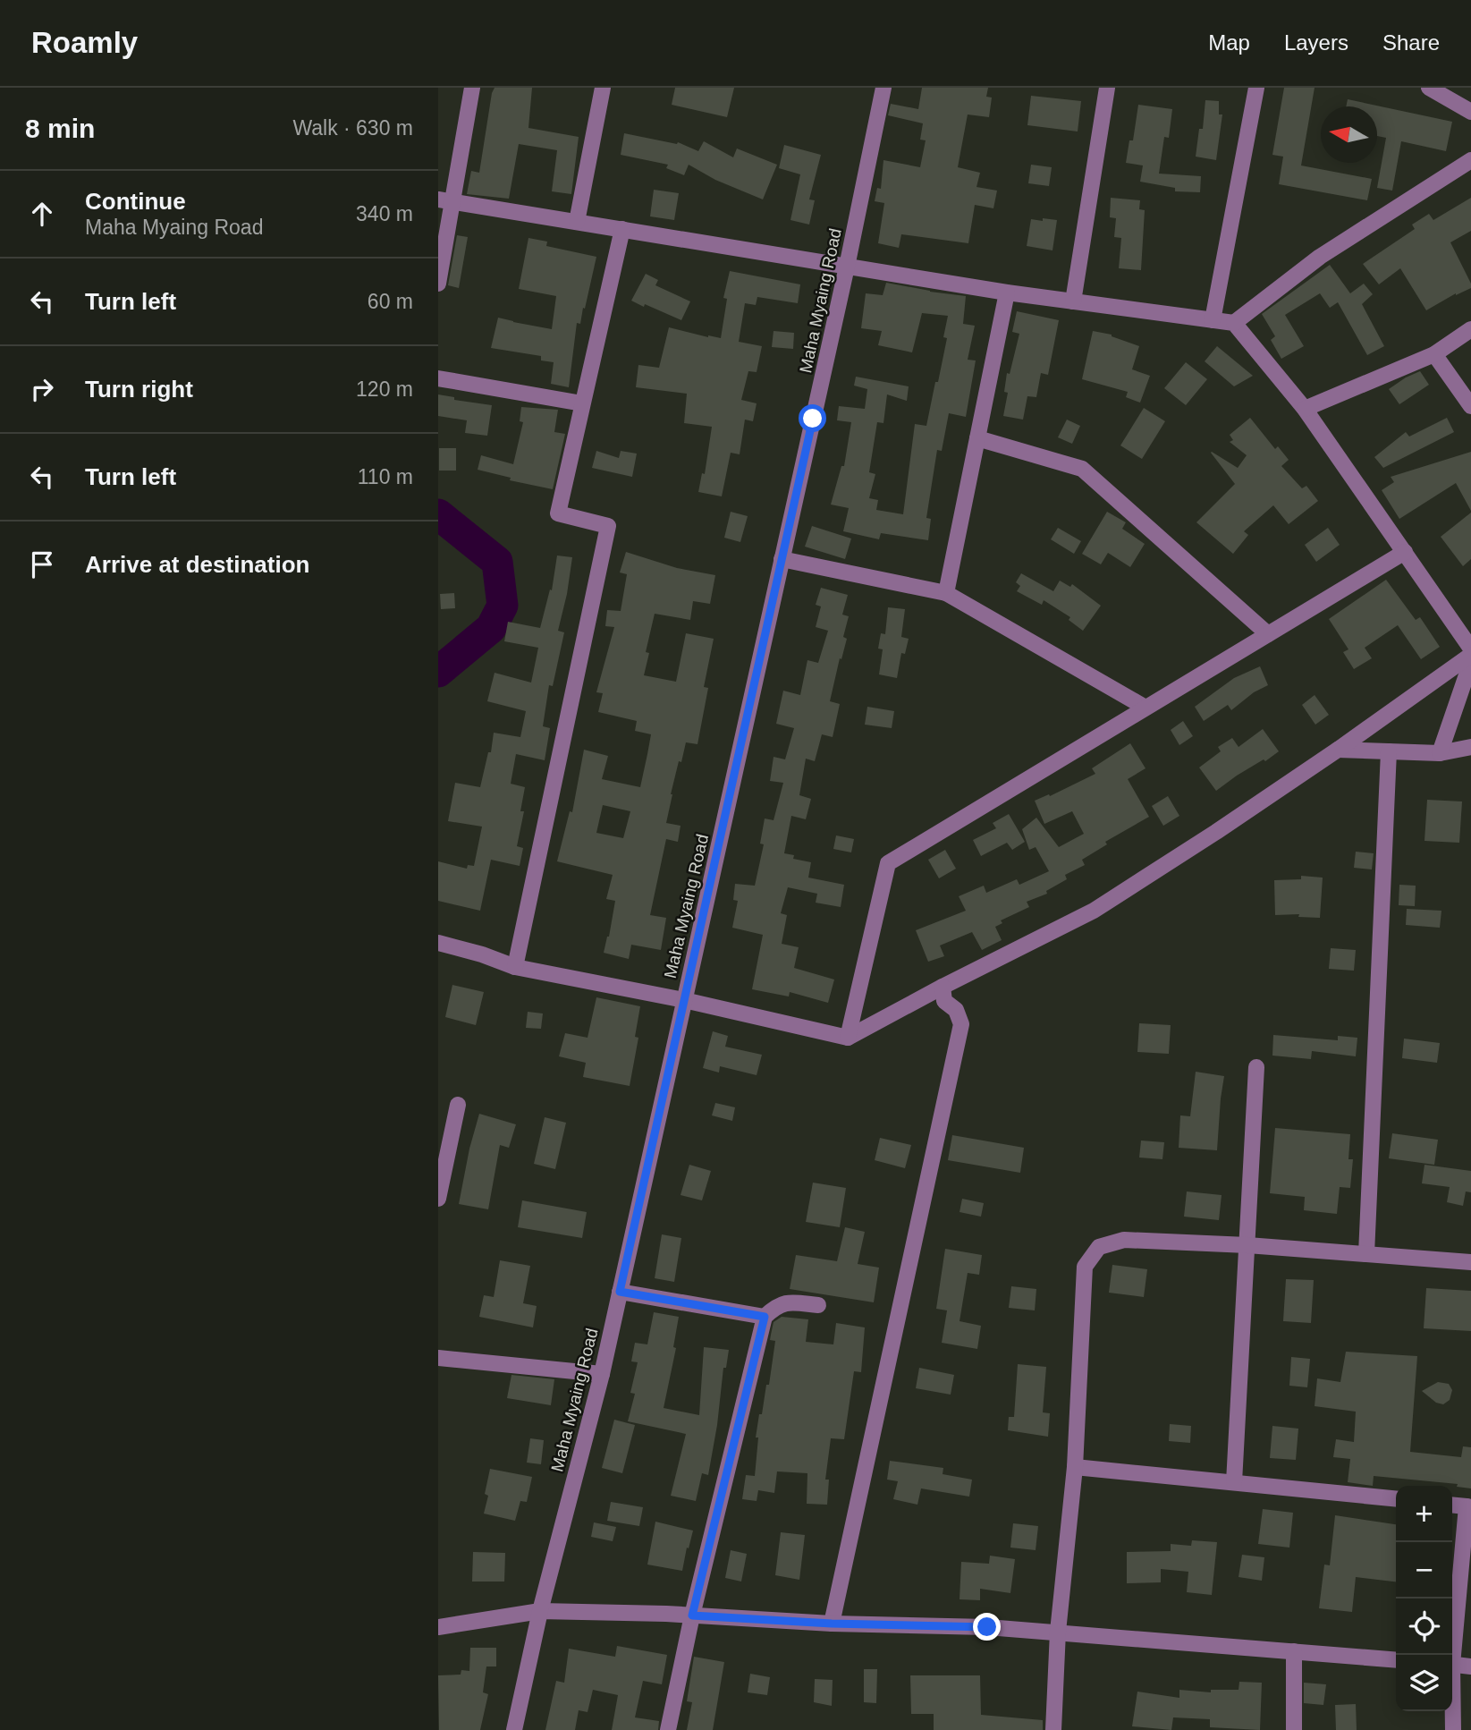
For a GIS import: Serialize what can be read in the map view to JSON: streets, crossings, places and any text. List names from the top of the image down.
{
  "streets": {
    "street": ["Maha Myaing Road"]
  },
  "north": "left",
  "page": {
    "header": "Roamly",
    "nav": ["Map", "Layers", "Share"],
    "heading": ["8 min", "Walk · 630 m"],
    "list": [
      ["Continue", "Maha Myaing Road", "340 m"],
      ["Turn left", "60 m"],
      ["Turn right", "120 m"],
      ["Turn left", "110 m"],
      "Arrive at destination"
    ],
    "map_buttons": ["+", "−"]
  }
}
